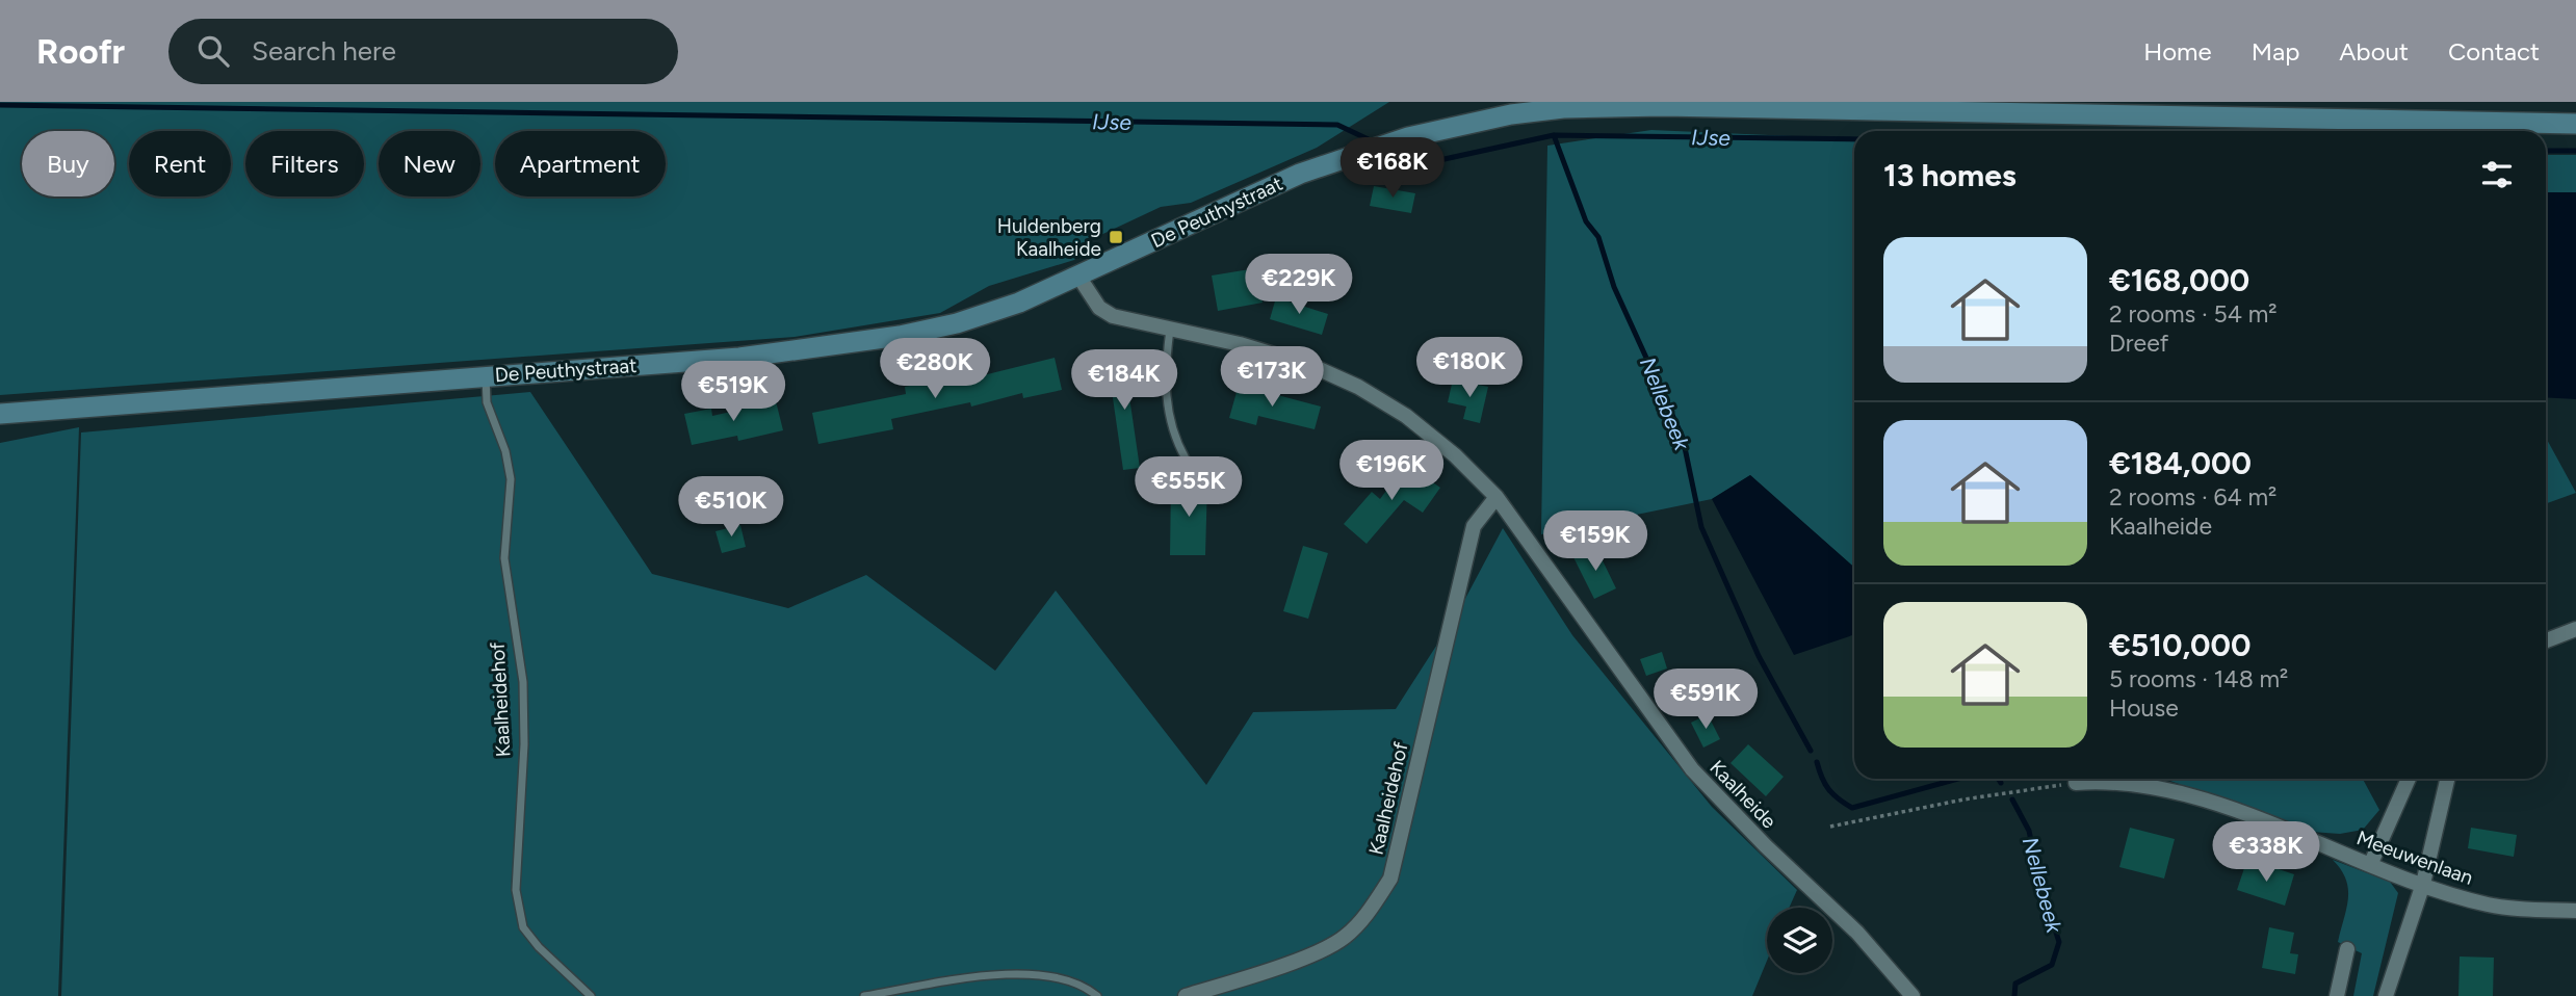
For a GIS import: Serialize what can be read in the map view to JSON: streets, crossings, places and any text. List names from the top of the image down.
{
  "streets": {
    "main road": ["De Peuthystraat"],
    "street": ["Kaalheidehof", "Kaalheide", "Meeuwenlaan"]
  },
  "crossings": [
    ["De Peuthystraat", "Kaalheidehof"],
    ["De Peuthystraat", "Kaalheide"],
    ["Kaalheidehof", "Kaalheide"]
  ],
  "water": ["IJse", "Nellebeek"],
  "places": {
    "transit": ["Huldenberg Kaalheide"]
  },
  "page": {
    "header": "Roofr",
    "search": "Search here",
    "nav": [
      "Home",
      "Map",
      "About",
      "Contact"
    ],
    "chip": [
      "Buy",
      "Rent",
      "Filters",
      "New",
      "Apartment"
    ],
    "heading": "13 homes",
    "price": [
      "€168K",
      "€229K",
      "€180K",
      "€280K",
      "€173K",
      "€184K",
      "€519K",
      "€196K",
      "€555K",
      "€510K",
      "€159K",
      "€591K",
      "€338K"
    ],
    "list": [
      {
        "name": "€168,000",
        "note": "2 rooms · 54 m² · Dreef"
      },
      {
        "name": "€184,000",
        "note": "2 rooms · 64 m² · Kaalheide"
      },
      {
        "name": "€510,000",
        "note": "5 rooms · 148 m² · House"
      }
    ]
  }
}
